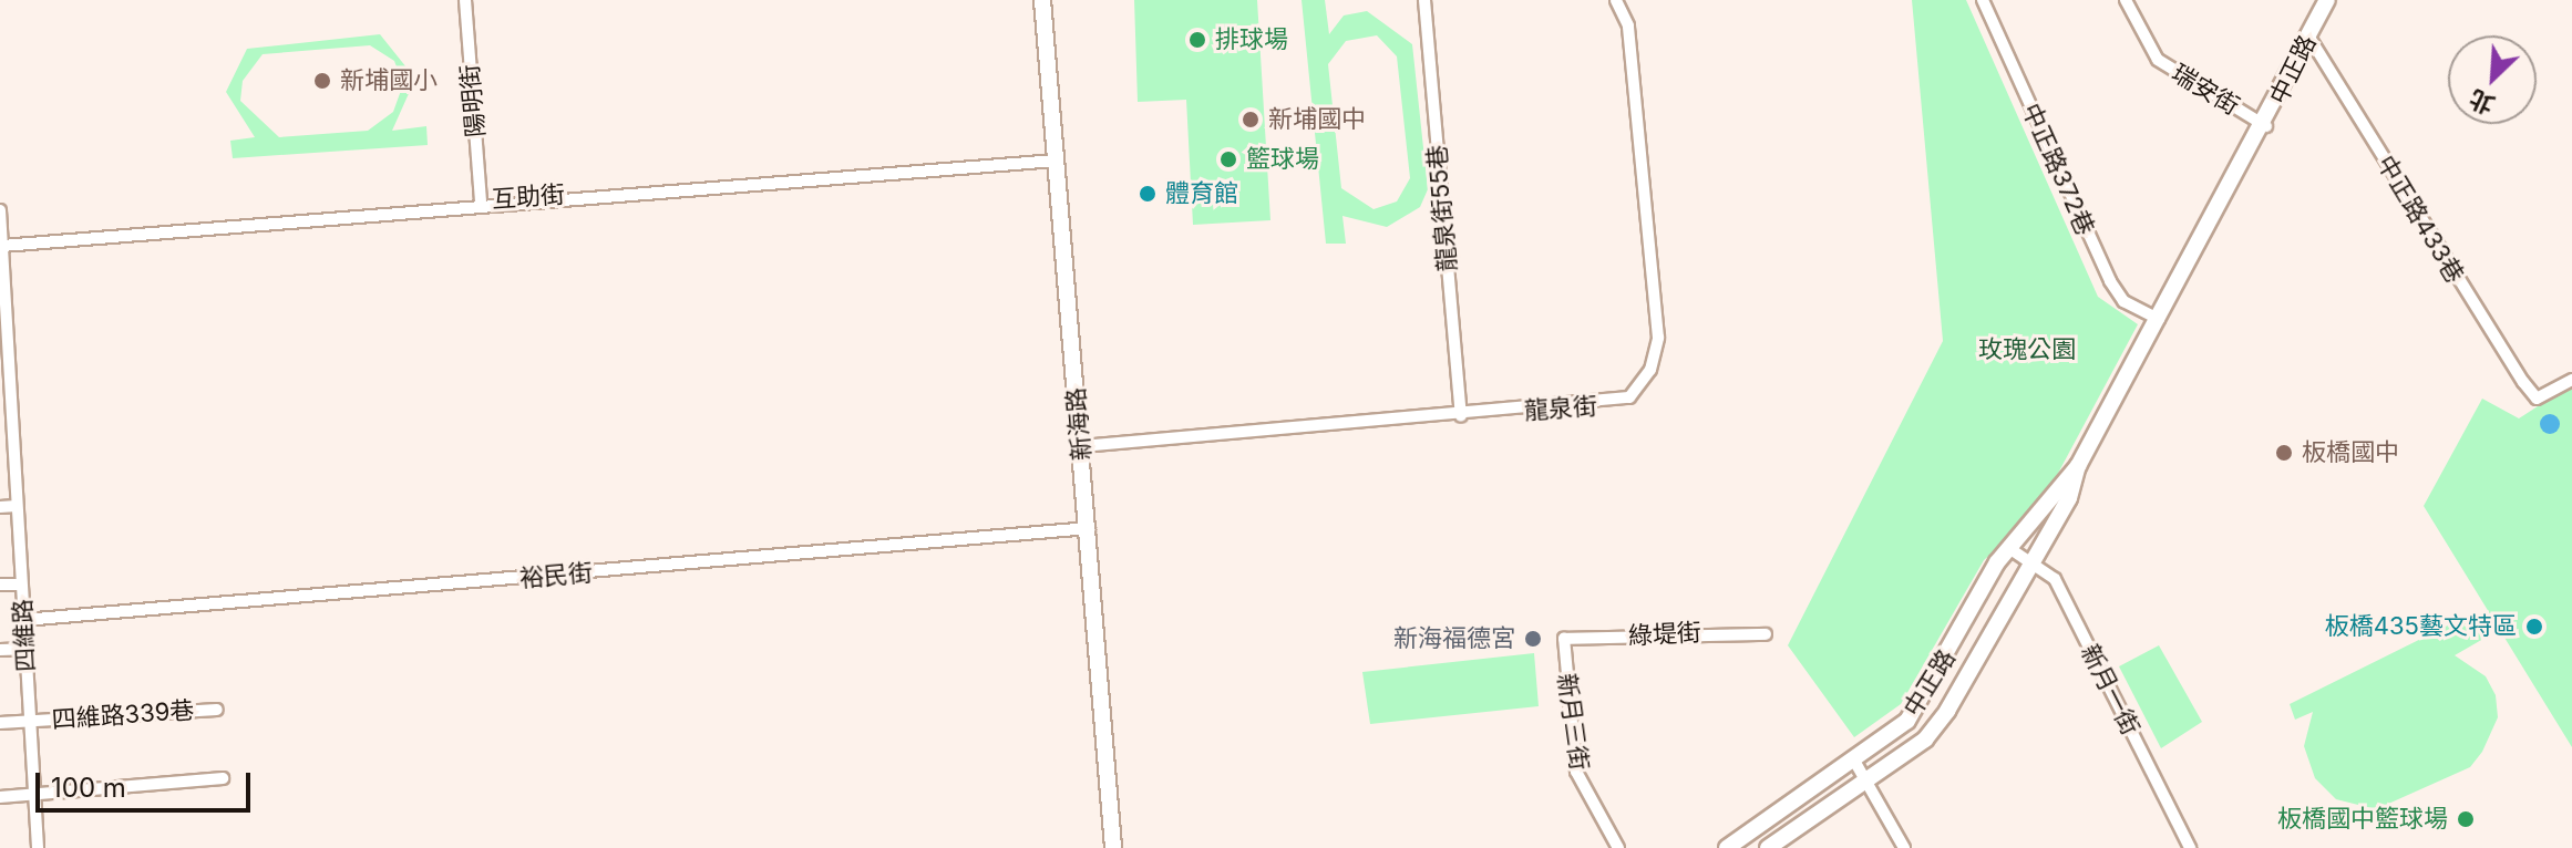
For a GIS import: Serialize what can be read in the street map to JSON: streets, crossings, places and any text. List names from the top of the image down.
{
  "streets": {
    "main road": ["中正路", "新海路"],
    "street": [
      "瑞安街",
      "陽明街",
      "中正路372巷",
      "互助街",
      "龍泉街55巷",
      "中正路433巷",
      "龍泉街",
      "裕民街",
      "綠堤街",
      "四維路",
      "新月一街",
      "四維路339巷",
      "新月三街"
    ]
  },
  "crossings": [
    ["中正路", "瑞安街"],
    ["中正路", "中正路372巷"],
    ["中正路", "中正路433巷"],
    ["中正路", "新月一街"],
    ["陽明街", "互助街"],
    ["互助街", "新海路"],
    ["互助街", "四維路"],
    ["龍泉街55巷", "龍泉街"],
    ["龍泉街", "新海路"],
    ["新海路", "裕民街"],
    ["裕民街", "四維路"],
    ["綠堤街", "新月三街"],
    ["四維路", "四維路339巷"]
  ],
  "parks": ["玫瑰公園"],
  "places": [
    "排球場",
    "新埔國小",
    "新埔國中",
    "籃球場",
    "體育館",
    "板橋國中",
    "板橋435藝文特區",
    "新海福德宮",
    "板橋國中籃球場"
  ],
  "scale_bar": "100 m",
  "north": "bottom left"
}
